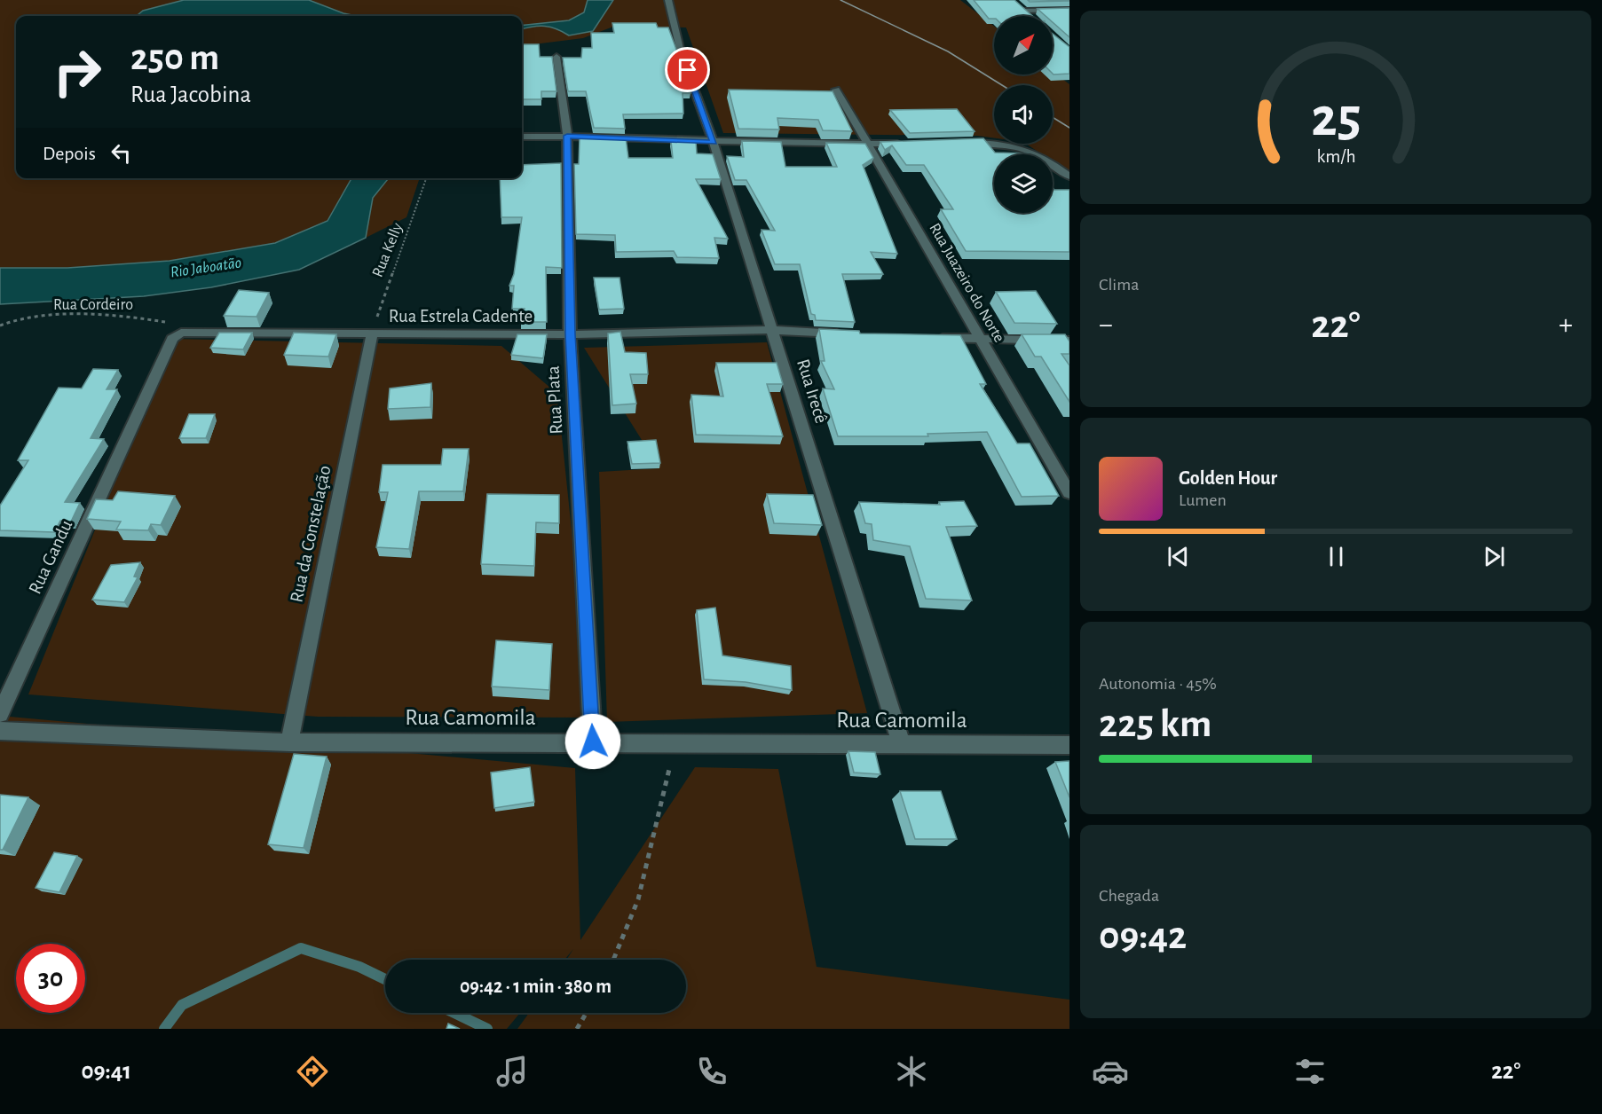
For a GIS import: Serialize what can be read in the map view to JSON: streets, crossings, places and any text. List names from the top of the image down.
{
  "streets": {
    "street": [
      "Rua Juazeiro do Norte",
      "Rua Estrela Cadente",
      "Rua Irecê",
      "Rua Plata",
      "Rua da Constelação",
      "Rua Gandu",
      "Rua Camomila"
    ],
    "path": ["Rua Kelly", "Rua Cordeiro"]
  },
  "crossings": [
    ["Rua Kelly", "Rua Estrela Cadente"],
    ["Rua Kelly", "Rua da Constelação"],
    ["Rua Cordeiro", "Rua Estrela Cadente"],
    ["Rua Cordeiro", "Rua Gandu"],
    ["Rua Estrela Cadente", "Rua Irecê"],
    ["Rua Estrela Cadente", "Rua Plata"],
    ["Rua Estrela Cadente", "Rua da Constelação"],
    ["Rua Estrela Cadente", "Rua Gandu"],
    ["Rua Irecê", "Rua Camomila"],
    ["Rua Plata", "Rua Camomila"],
    ["Rua da Constelação", "Rua Camomila"]
  ],
  "water": ["Rio Jaboatão"],
  "north": "top right",
  "page": {
    "turn": ["250 m", "Rua Jacobina"],
    "then": "Depois",
    "tile": [
      "Clima",
      ["Autonomia · 45%", "225 km"],
      ["Chegada", "09:42"]
    ],
    "heat": ["−", "22°", "+"],
    "song": ["Golden Hour", "Lumen"],
    "limit": "30",
    "trip": "09:42 · 1 min · 380 m",
    "tabs": ["09:41", "22°"],
    "gauge": ["25", "km/h"]
  }
}
